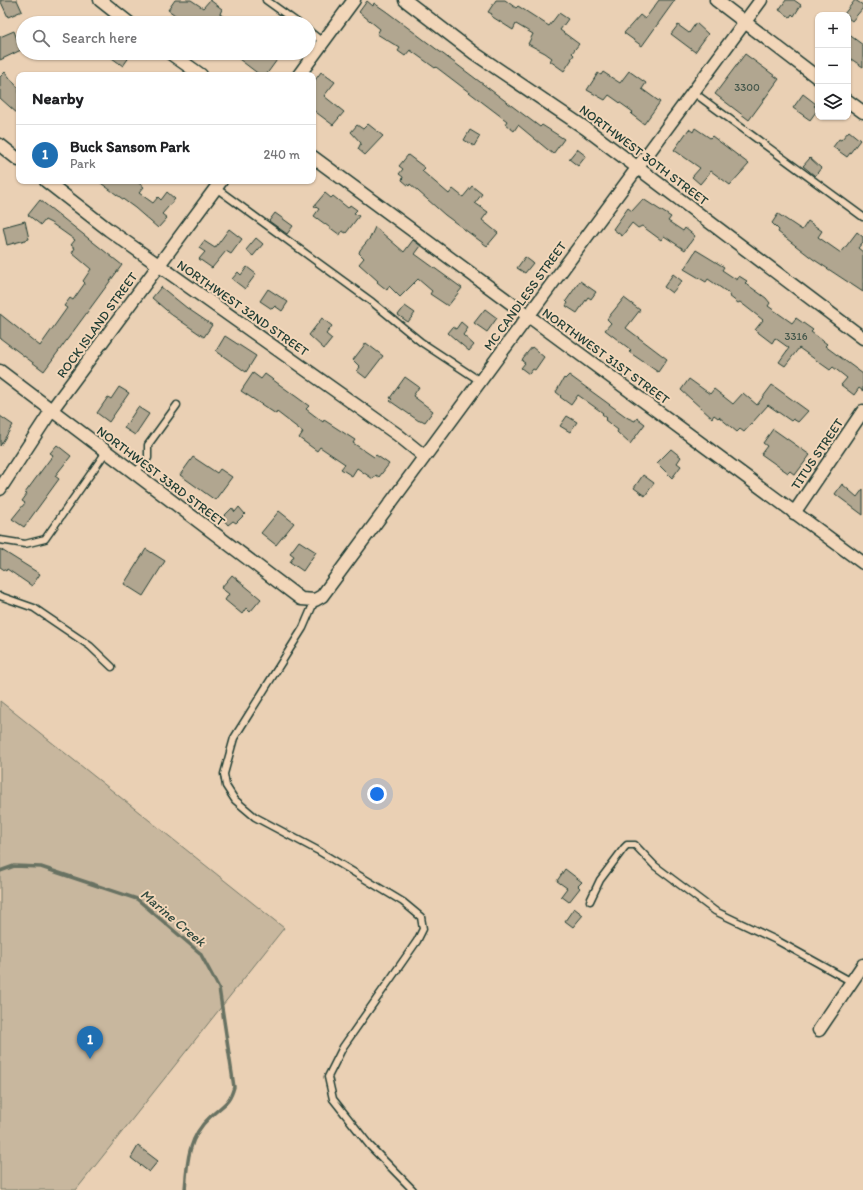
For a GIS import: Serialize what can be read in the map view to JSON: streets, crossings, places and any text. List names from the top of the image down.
{
  "streets": {
    "street": [
      "NORTHWEST 30TH STREET",
      "MC CANDLESS STREET",
      "NORTHWEST 32ND STREET",
      "ROCK ISLAND STREET",
      "NORTHWEST 31ST STREET",
      "TITUS STREET",
      "NORTHWEST 33RD STREET"
    ]
  },
  "crossings": [
    ["NORTHWEST 30TH STREET", "MC CANDLESS STREET"],
    ["MC CANDLESS STREET", "NORTHWEST 32ND STREET"],
    ["MC CANDLESS STREET", "NORTHWEST 31ST STREET"],
    ["MC CANDLESS STREET", "NORTHWEST 33RD STREET"],
    ["NORTHWEST 32ND STREET", "ROCK ISLAND STREET"],
    ["ROCK ISLAND STREET", "NORTHWEST 33RD STREET"],
    ["NORTHWEST 31ST STREET", "TITUS STREET"]
  ],
  "water": ["Marine Creek"],
  "house_numbers": ["3300", "3316"],
  "page": {
    "map_buttons": ["+", "−"],
    "search": "Search here",
    "heading": "Nearby",
    "list": [
      {
        "mark": "1",
        "name": "Buck Sansom Park",
        "note": "Park",
        "value": "240 m"
      }
    ],
    "pins": "1"
  }
}
